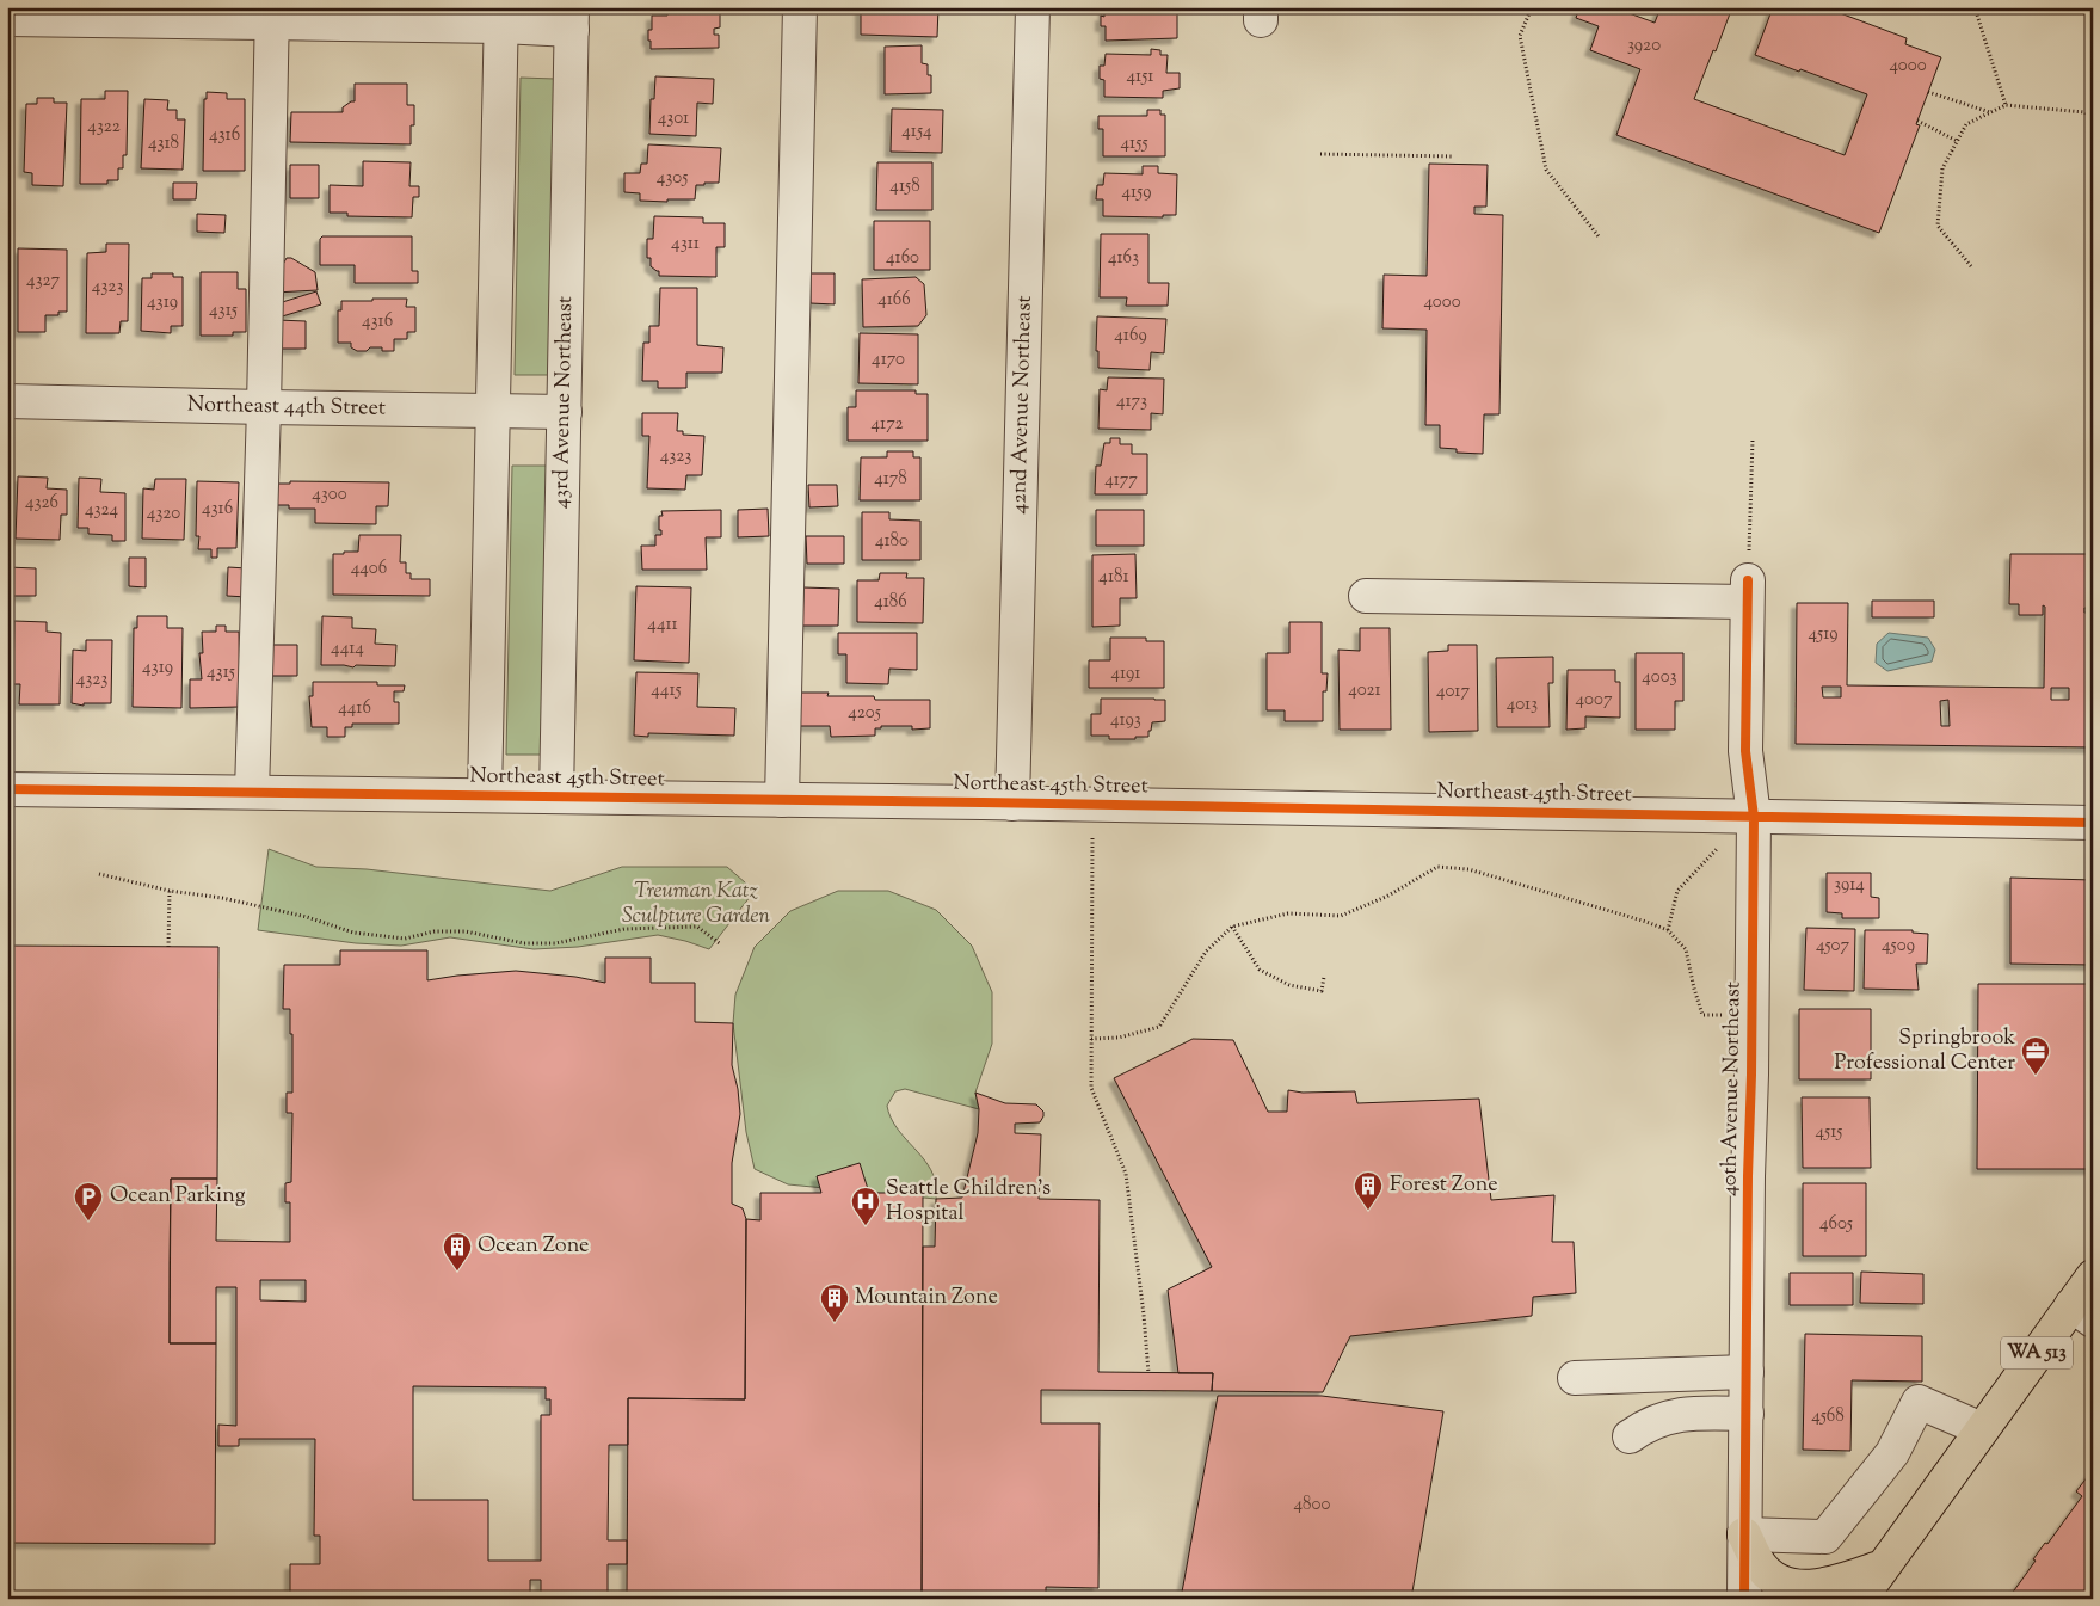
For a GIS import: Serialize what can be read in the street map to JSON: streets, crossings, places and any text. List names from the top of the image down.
{
  "streets": {
    "main road": ["WA 513"],
    "street": [
      "43rd Avenue Northeast",
      "42nd Avenue Northeast",
      "Northeast 44th Street",
      "Northeast 45th Street",
      "40th Avenue Northeast"
    ]
  },
  "crossings": [
    ["43rd Avenue Northeast", "Northeast 44th Street"],
    ["43rd Avenue Northeast", "Northeast 45th Street"],
    ["42nd Avenue Northeast", "Northeast 45th Street"],
    ["Northeast 45th Street", "40th Avenue Northeast"]
  ],
  "parks": ["Treuman Katz Sculpture Garden"],
  "places": {
    "office": ["Springbrook Professional Center"],
    "building": ["Forest Zone", "Ocean Zone", "Mountain Zone"],
    "parking": ["Ocean Parking"],
    "hospital": ["Seattle Children's Hospital"]
  },
  "house_numbers": [
    "3920",
    "4000",
    "4151",
    "4301",
    "4322",
    "4154",
    "4316",
    "4318",
    "4155",
    "4305",
    "4158",
    "4159",
    "4311",
    "4160",
    "4163",
    "4327",
    "4323",
    "4166",
    "4319",
    "4000",
    "4315",
    "4316",
    "4169",
    "4170",
    "4173",
    "4172",
    "4323",
    "4178",
    "4177",
    "4300",
    "4326",
    "4316",
    "4324",
    "4320",
    "4180",
    "4406",
    "4181",
    "4186",
    "4411",
    "4519",
    "4414",
    "4319",
    "4315",
    "4191",
    "4003",
    "4323",
    "4415",
    "4021",
    "4017",
    "4007",
    "4013",
    "4416",
    "4205",
    "4193",
    "3914",
    "4507",
    "4509",
    "4515",
    "4605",
    "4568",
    "4800"
  ]
}
